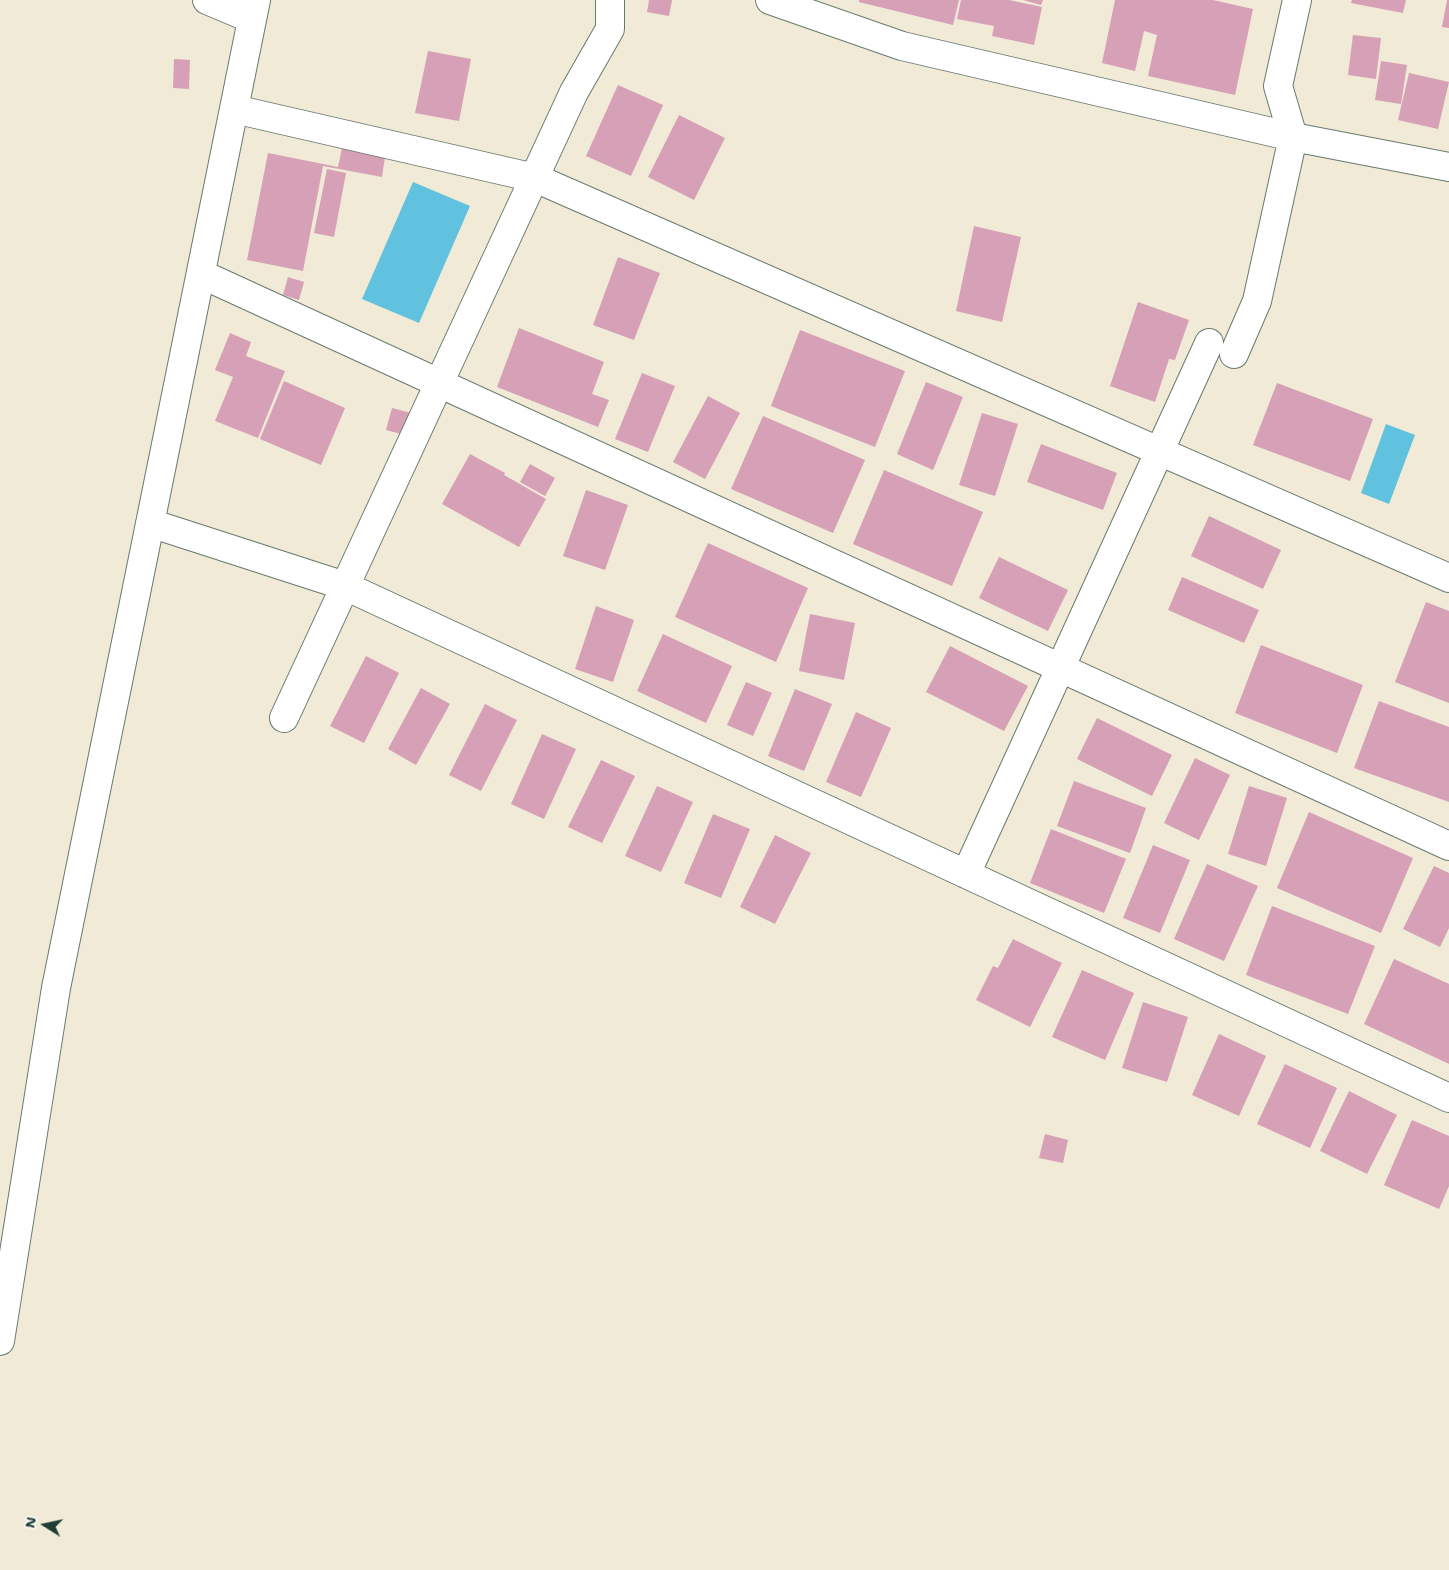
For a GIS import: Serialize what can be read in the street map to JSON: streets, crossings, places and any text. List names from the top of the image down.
{
  "north": "left"
}
